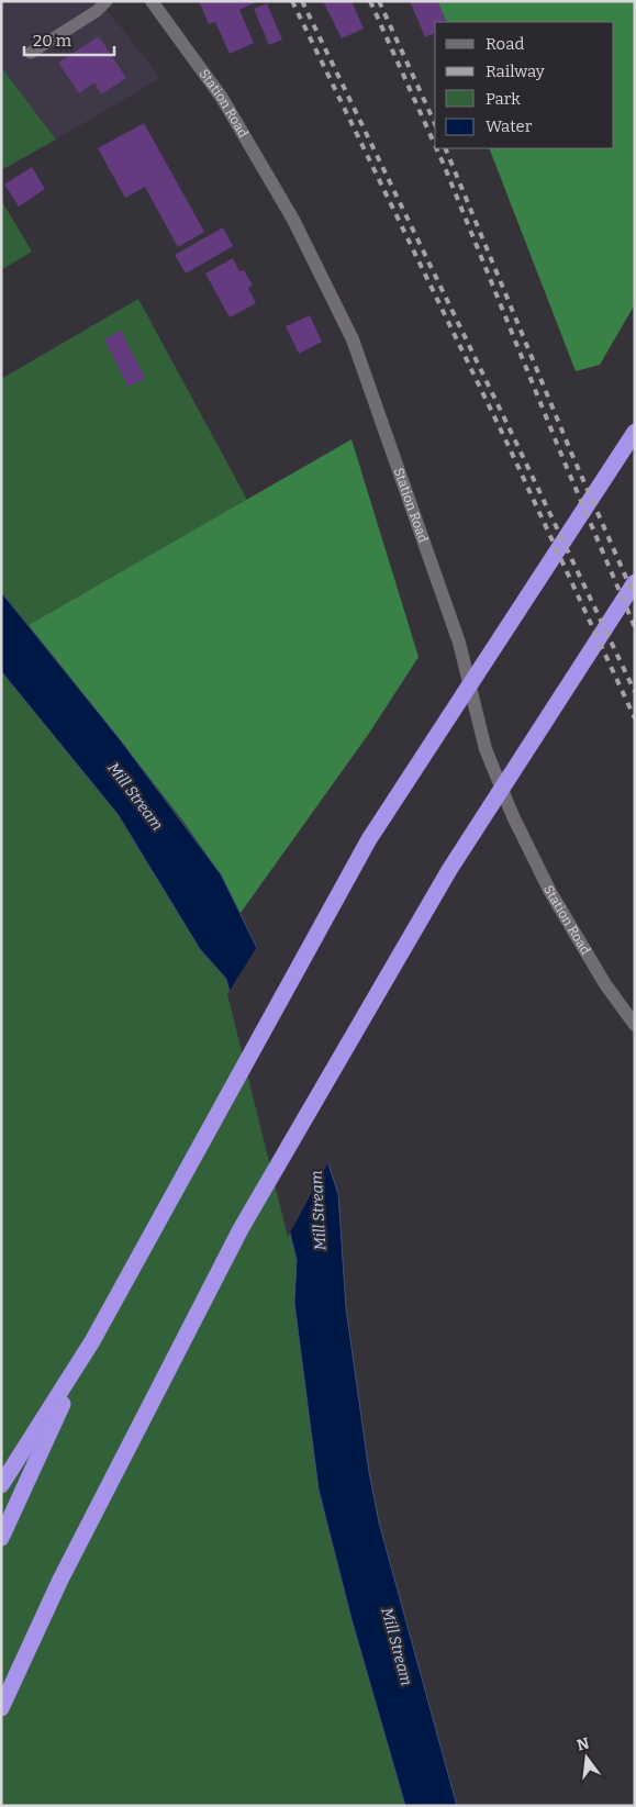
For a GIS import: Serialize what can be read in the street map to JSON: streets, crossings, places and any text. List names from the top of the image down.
{
  "streets": {
    "street": ["Station Road"]
  },
  "water": ["Mill Stream"],
  "legend": [
    "Road",
    "Railway",
    "Park",
    "Water"
  ],
  "scale_bar": "20 m",
  "north": "top"
}
